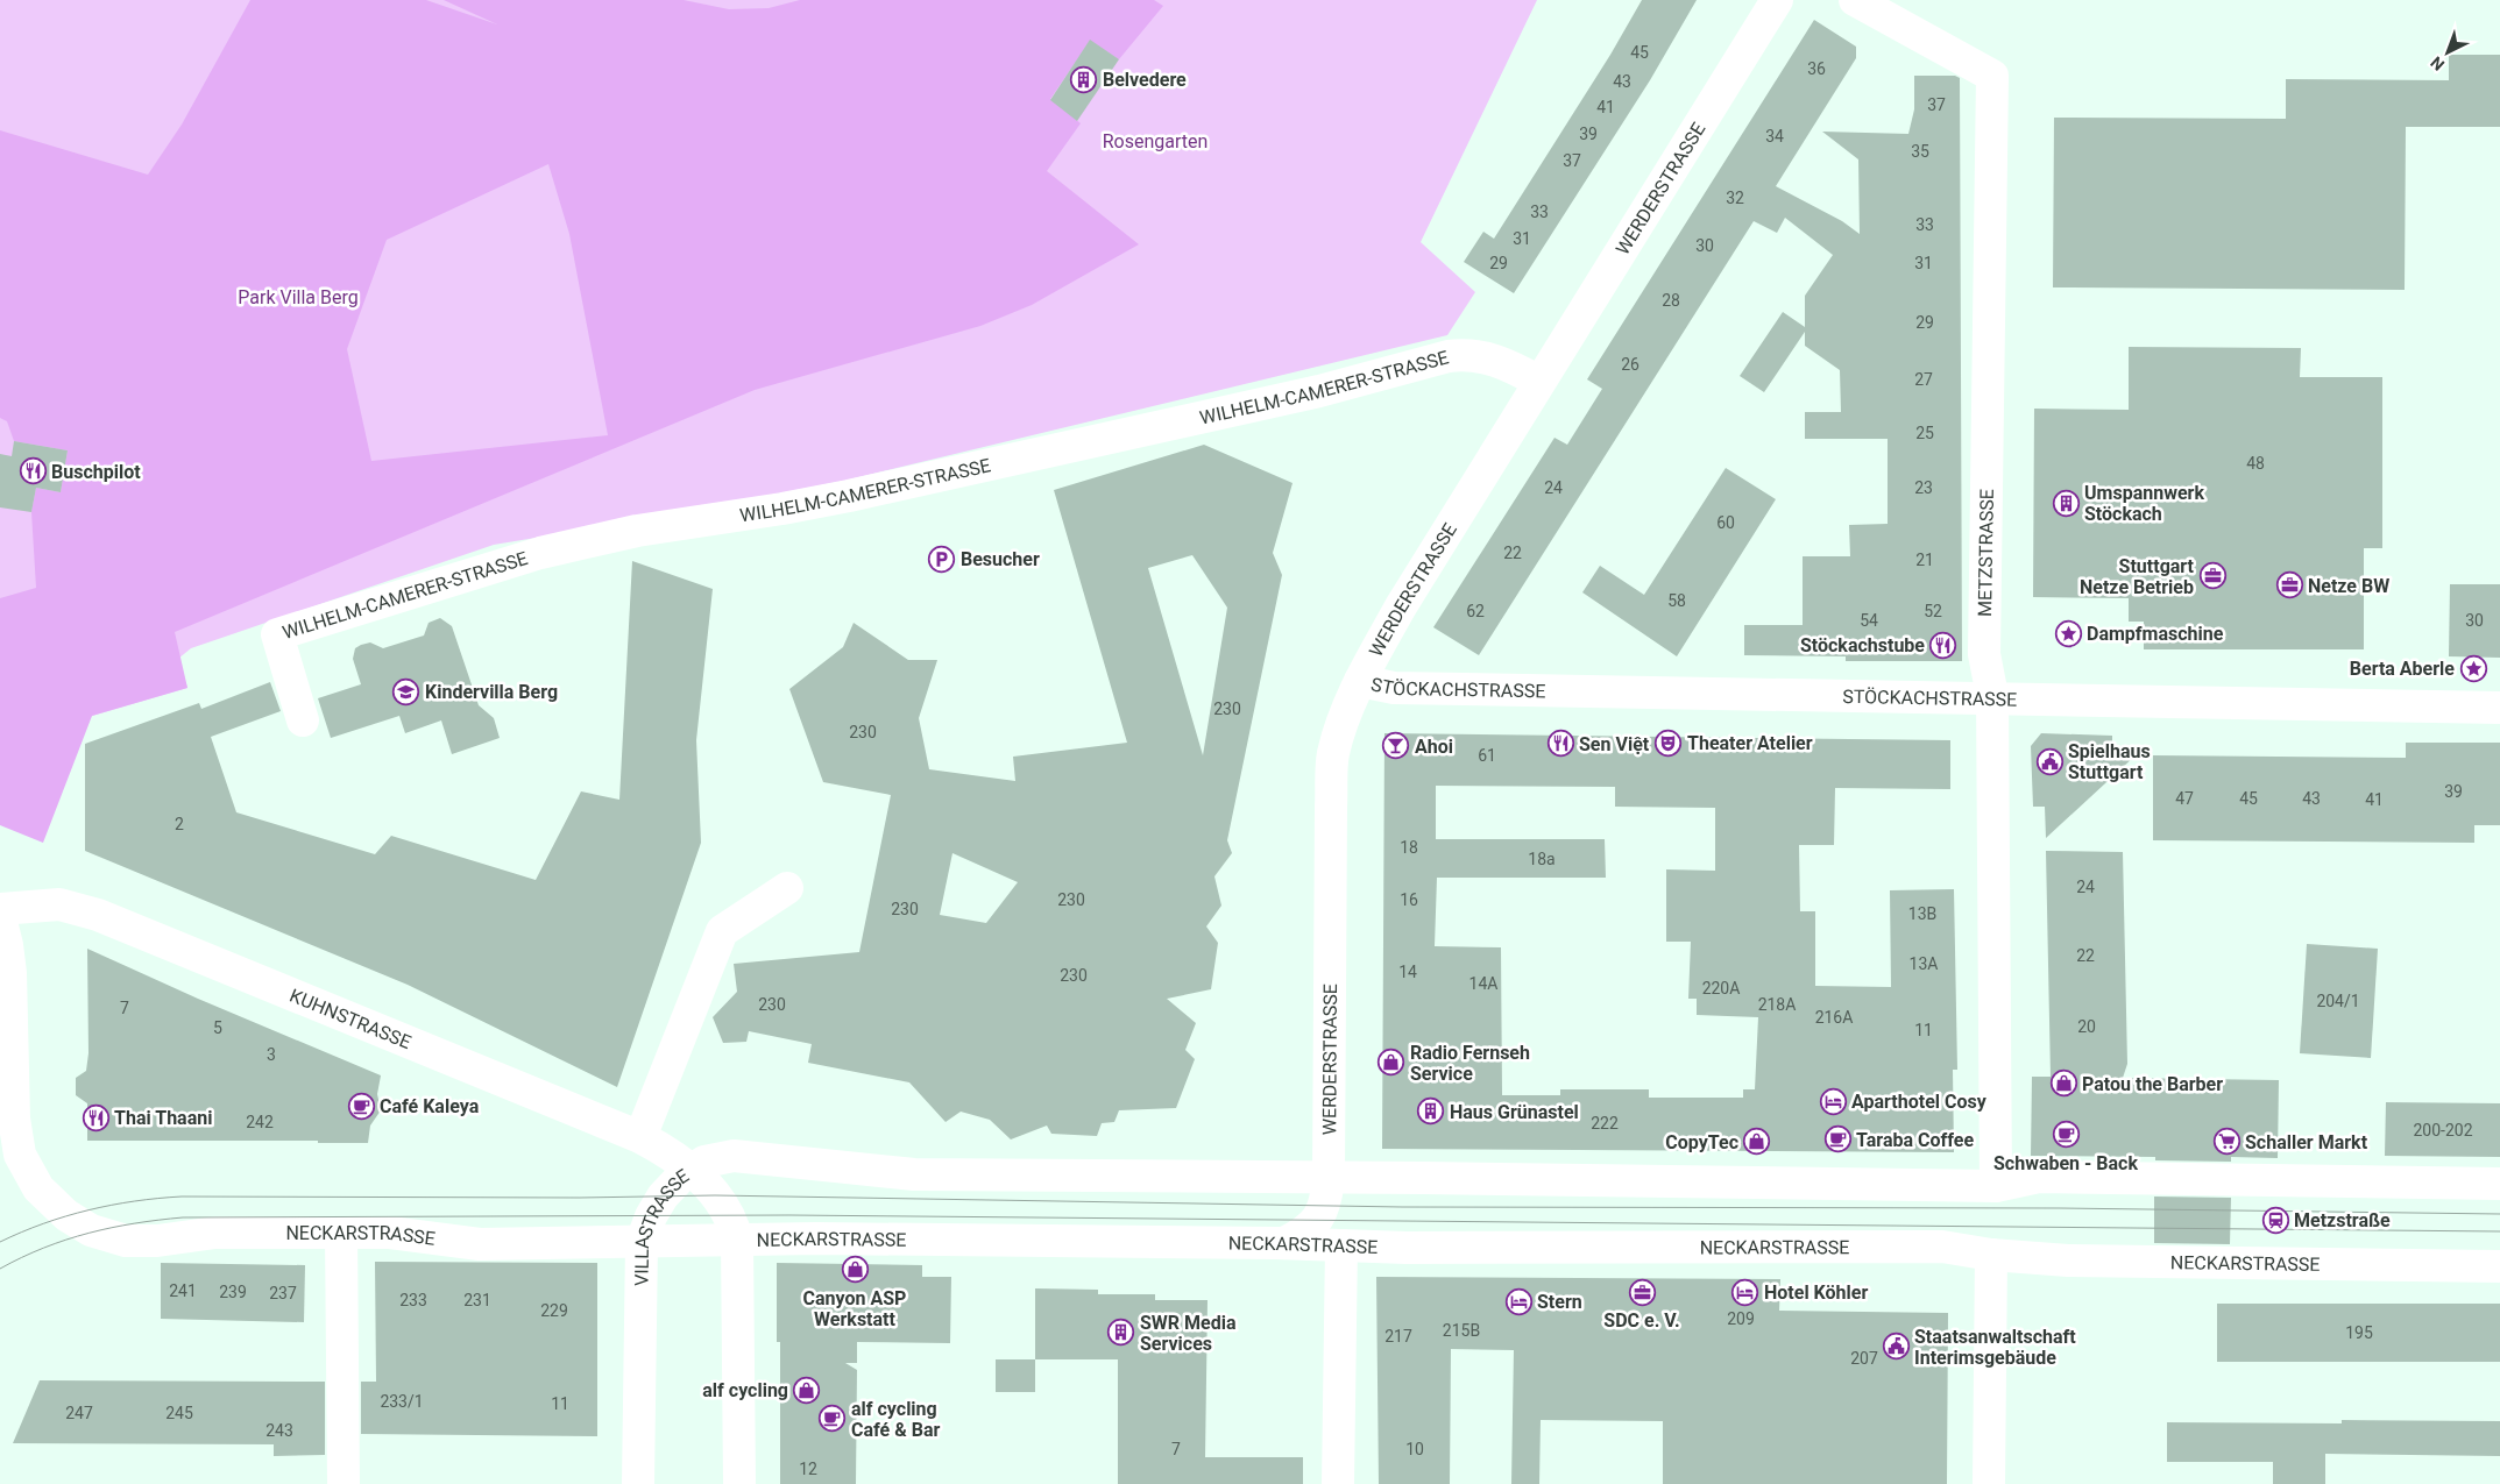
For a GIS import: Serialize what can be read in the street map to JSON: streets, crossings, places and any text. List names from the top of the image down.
{
  "streets": {
    "street": [
      "WERDERSTRASSE",
      "WILHELM-CAMERER-STRASSE",
      "METZSTRASSE",
      "STÖCKACHSTRASSE",
      "KUHNSTRASSE",
      "VILLASTRASSE",
      "NECKARSTRASSE"
    ]
  },
  "crossings": [
    ["WERDERSTRASSE", "WILHELM-CAMERER-STRASSE"],
    ["WERDERSTRASSE", "STÖCKACHSTRASSE"],
    ["WERDERSTRASSE", "NECKARSTRASSE"],
    ["METZSTRASSE", "STÖCKACHSTRASSE"],
    ["KUHNSTRASSE", "VILLASTRASSE"],
    ["VILLASTRASSE", "NECKARSTRASSE"]
  ],
  "parks": ["Rosengarten", "Park Villa Berg"],
  "places": {
    "building": [
      "Belvedere",
      "Umspannwerk Stöckach",
      "Haus Grünastel",
      "SWR Media Services"
    ],
    "restaurant": [
      "Buschpilot",
      "Stöckachstube",
      "Sen Việt",
      "Thai Thaani"
    ],
    "parking": ["Besucher"],
    "office": ["Stuttgart Netze Betrieb", "Netze BW", "SDC e. V."],
    "place": ["Dampfmaschine", "Berta Aberle"],
    "school or university": ["Kindervilla Berg"],
    "theatre": ["Theater Atelier"],
    "bar": ["Ahoi"],
    "public building": ["Spielhaus Stuttgart", "Staatsanwaltschaft Interimsgebäude"],
    "shop": [
      "Radio Fernseh Service",
      "Patou the Barber",
      "CopyTec",
      "Canyon ASP Werkstatt",
      "alf cycling"
    ],
    "hotel": ["Aparthotel Cosy", "Hotel Köhler", "Stern"],
    "cafe": [
      "Café Kaleya",
      "Schwaben - Back",
      "Taraba Coffee",
      "alf cycling Café & Bar"
    ],
    "supermarket": ["Schaller Markt"],
    "station": ["Metzstraße"]
  },
  "house_numbers": [
    "45",
    "36",
    "43",
    "37",
    "41",
    "39",
    "34",
    "35",
    "37",
    "32",
    "33",
    "33",
    "31",
    "30",
    "29",
    "31",
    "28",
    "29",
    "26",
    "27",
    "25",
    "48",
    "24",
    "23",
    "60",
    "22",
    "21",
    "58",
    "62",
    "52",
    "54",
    "30",
    "230",
    "230",
    "61",
    "39",
    "47",
    "45",
    "43",
    "41",
    "2",
    "18",
    "18a",
    "24",
    "230",
    "16",
    "230",
    "13B",
    "22",
    "13A",
    "14",
    "230",
    "14A",
    "220A",
    "204/1",
    "230",
    "218A",
    "7",
    "216A",
    "20",
    "5",
    "11",
    "3",
    "242",
    "222",
    "200-202",
    "241",
    "239",
    "237",
    "233",
    "231",
    "229",
    "209",
    "215B",
    "195",
    "217",
    "207",
    "233/1",
    "11",
    "247",
    "245",
    "243",
    "7",
    "10",
    "12"
  ],
  "north": "bottom left"
}
